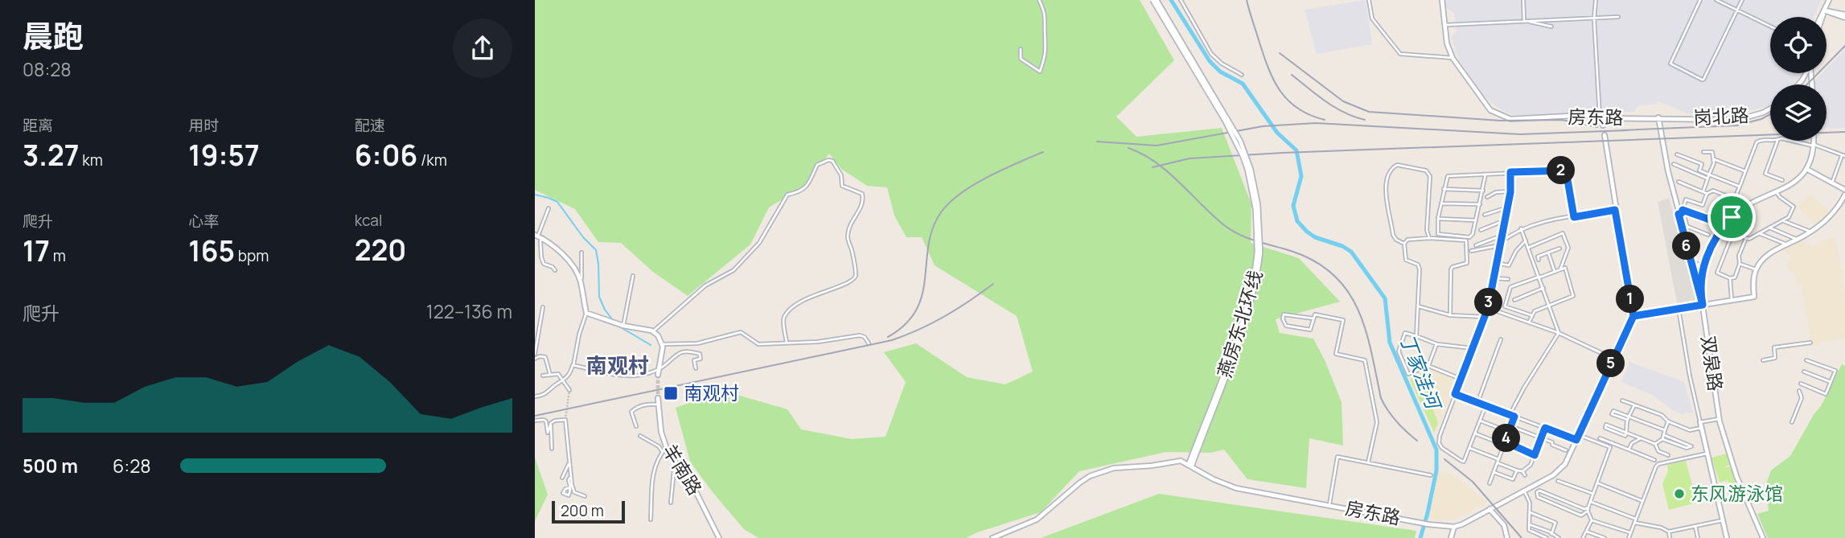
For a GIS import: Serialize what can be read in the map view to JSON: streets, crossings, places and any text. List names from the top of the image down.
{
  "streets": {
    "main road": [
      "岗北路",
      "房东路",
      "燕房东北环线",
      "双泉路",
      "羊南路"
    ]
  },
  "crossings": [
    ["岗北路", "房东路"],
    ["岗北路", "双泉路"],
    ["房东路", "燕房东北环线"],
    ["房东路", "双泉路"]
  ],
  "districts": ["南观村"],
  "water": ["丁家洼河"],
  "places": {
    "transit": ["南观村"],
    "other": ["东风游泳馆"]
  },
  "scale_bar": "200 m",
  "page": {
    "heading": ["晨跑", "08:28"],
    "stats": [
      ["距离", "3.27 km"],
      ["用时", "19:57"],
      ["配速", "6:06 /km"],
      ["爬升", "17 m"],
      ["心率", "165 bpm"],
      ["kcal", "220"]
    ],
    "pins": [
      "2",
      "6",
      "1",
      "3",
      "5",
      "4"
    ],
    "chart": ["爬升", "122–136 m"],
    "list": [
      {
        "name": "500 m",
        "note": "6:28"
      }
    ],
    "scale": "200 m"
  }
}
